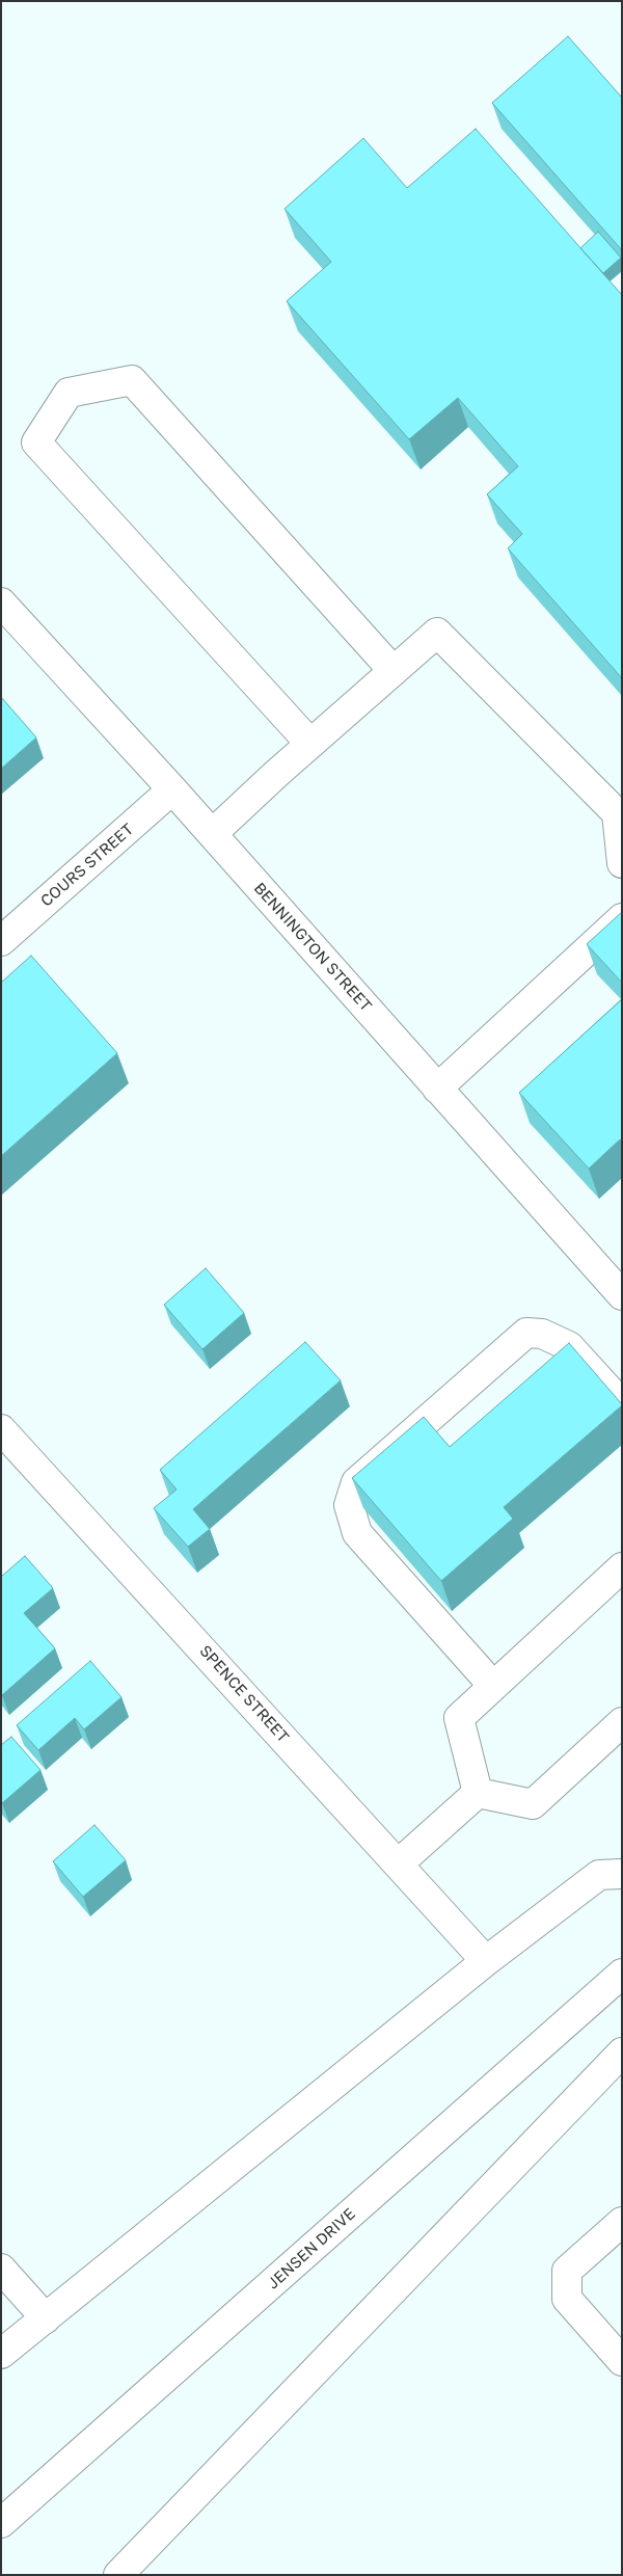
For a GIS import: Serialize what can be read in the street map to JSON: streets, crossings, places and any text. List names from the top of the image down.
{
  "streets": {
    "street": [
      "COURS STREET",
      "BENNINGTON STREET",
      "SPENCE STREET",
      "JENSEN DRIVE"
    ]
  },
  "crossings": [
    ["COURS STREET", "BENNINGTON STREET"]
  ]
}
